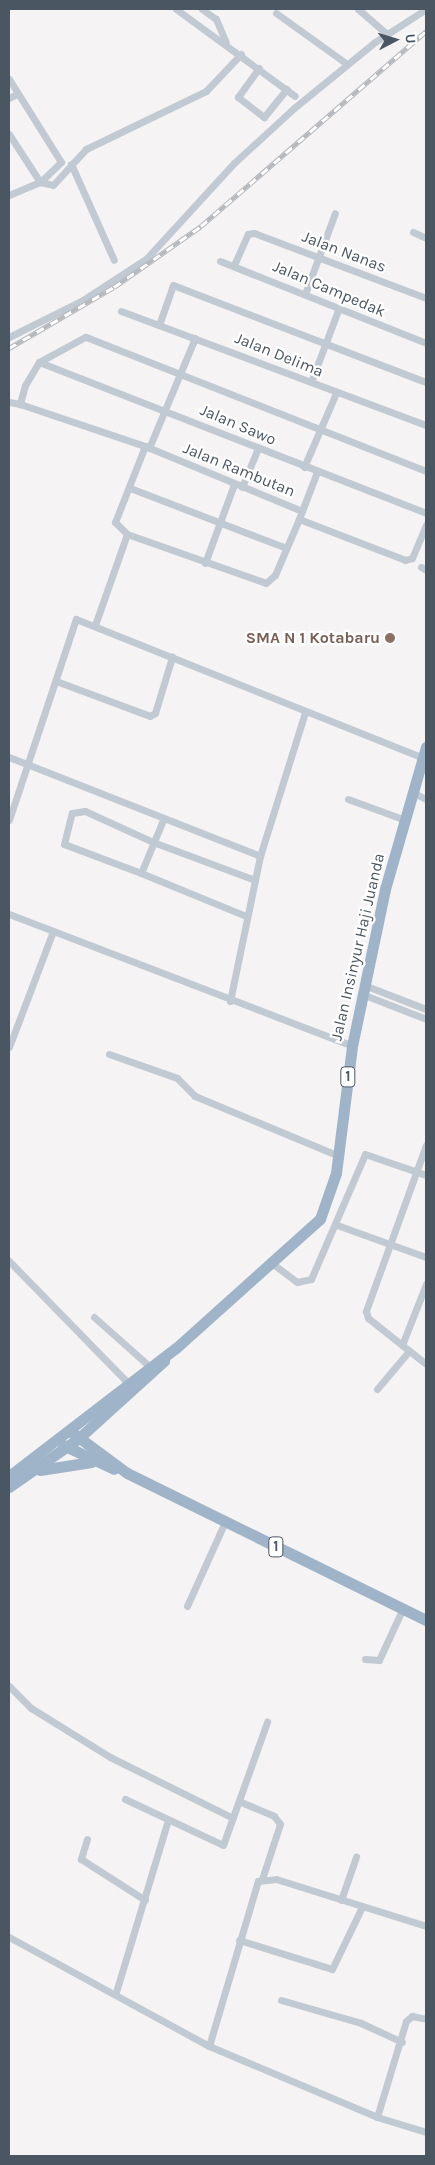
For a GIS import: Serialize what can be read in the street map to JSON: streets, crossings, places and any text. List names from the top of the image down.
{
  "streets": {
    "highway": ["Jalan Insinyur Haji Juanda", "1"],
    "street": [
      "Jalan Nanas",
      "Jalan Campedak",
      "Jalan Delima",
      "Jalan Sawo",
      "Jalan Rambutan"
    ]
  },
  "crossings": [
    ["Jalan Nanas", "Jalan Campedak"],
    ["Jalan Insinyur Haji Juanda", "1"]
  ],
  "places": ["SMA N 1 Kotabaru"],
  "north": "right"
}
